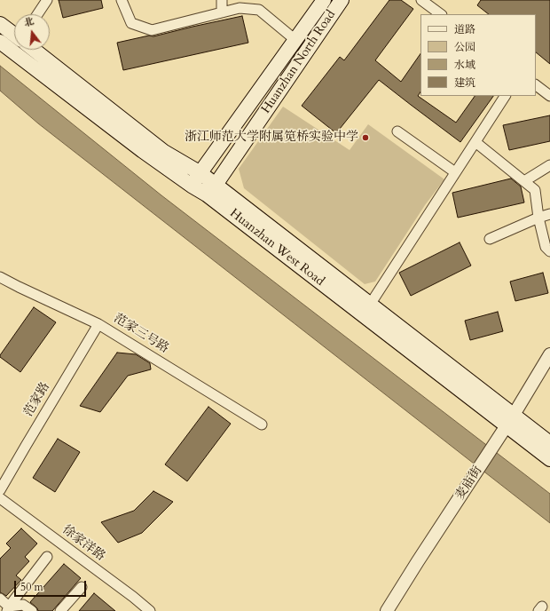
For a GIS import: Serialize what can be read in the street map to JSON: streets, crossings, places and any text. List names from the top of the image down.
{
  "streets": {
    "main road": ["Huanzhan North Road", "Huanzhan West Road"],
    "street": [
      "范家三号路",
      "范家路",
      "麦庙街",
      "徐家洋路"
    ]
  },
  "crossings": [
    ["Huanzhan North Road", "Huanzhan West Road"],
    ["Huanzhan West Road", "麦庙街"],
    ["范家三号路", "范家路"]
  ],
  "places": ["浙江师范大学附属笕桥实验中学"],
  "legend": [
    "道路",
    "公园",
    "水域",
    "建筑"
  ],
  "scale_bar": "50 m",
  "north": "top"
}
